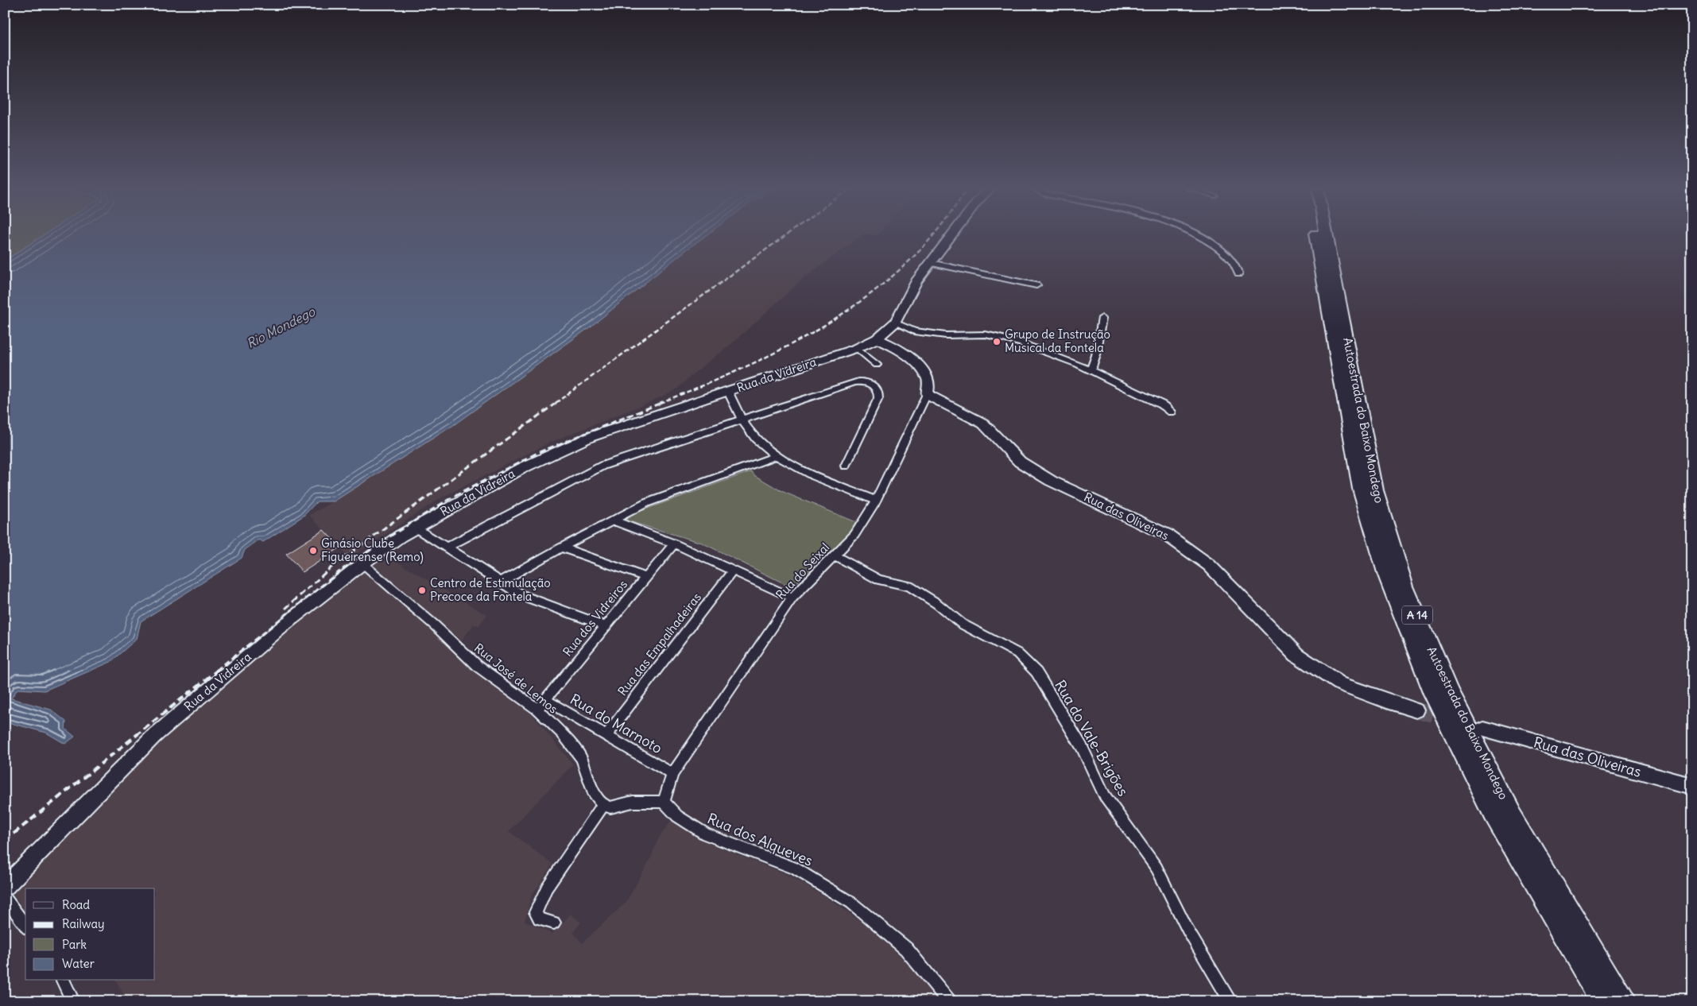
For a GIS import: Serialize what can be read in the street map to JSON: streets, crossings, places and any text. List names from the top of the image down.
{
  "streets": {
    "highway": ["Autoestrada do Baixo Mondego", "A 14"],
    "street": [
      "Rua da Vidreira",
      "Rua das Oliveiras",
      "Rua do Seixal",
      "Rua dos Vidreiros",
      "Rua das Empalhadeiras",
      "Rua José de Lemos",
      "Rua do Marnoto",
      "Rua do Vale-Brigões",
      "Rua dos Alqueves"
    ]
  },
  "crossings": [
    ["Rua da Vidreira", "Rua José de Lemos"],
    ["Rua das Oliveiras", "Rua do Seixal"],
    ["Rua do Seixal", "Rua do Marnoto"],
    ["Rua do Seixal", "Rua do Vale-Brigões"],
    ["Rua do Seixal", "Rua dos Alqueves"],
    ["Rua dos Vidreiros", "Rua José de Lemos"],
    ["Rua dos Vidreiros", "Rua do Marnoto"],
    ["Rua das Empalhadeiras", "Rua do Marnoto"]
  ],
  "water": ["Rio Mondego"],
  "places": ["Grupo de Instrução Musical da Fontela", "Ginásio Clube Figueirense (Remo)", "Centro de Estimulação Precoce da Fontela"],
  "legend": [
    "Road",
    "Railway",
    "Park",
    "Water"
  ]
}
